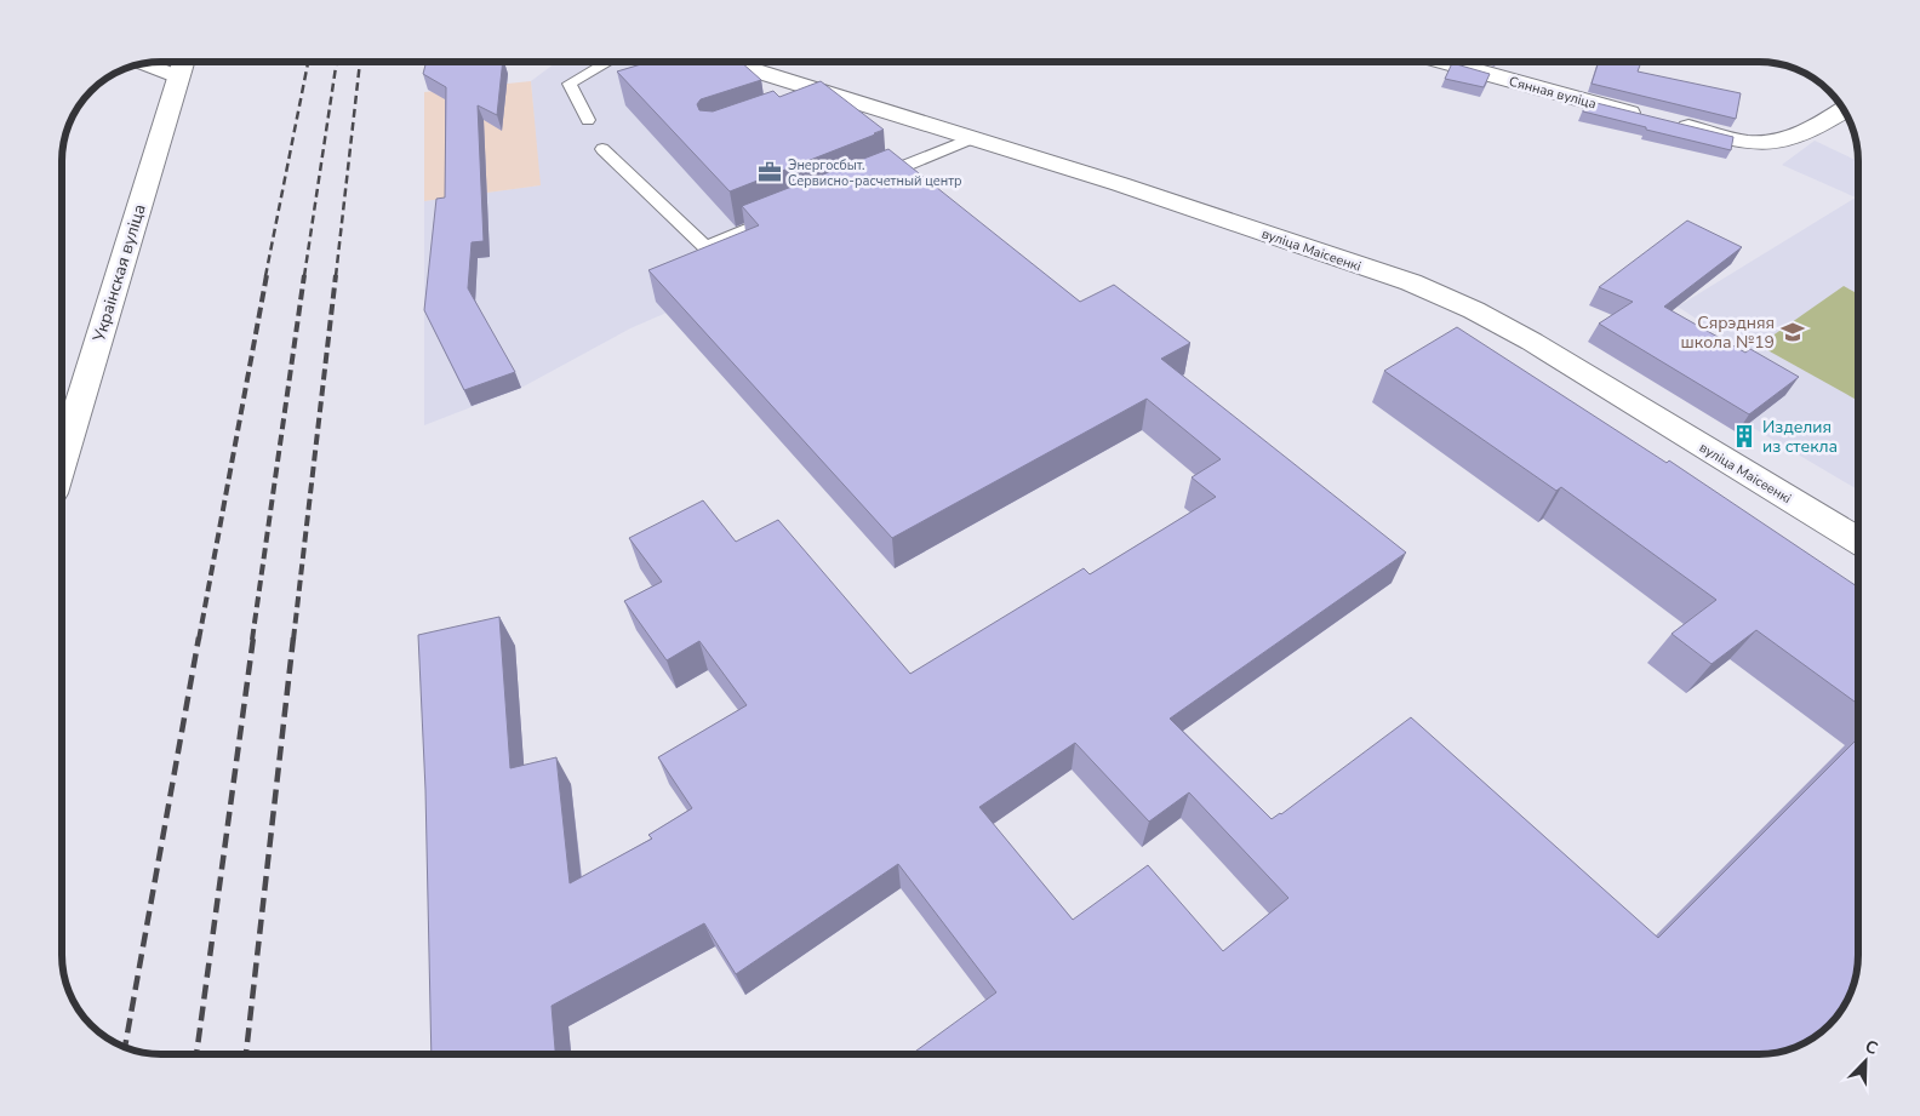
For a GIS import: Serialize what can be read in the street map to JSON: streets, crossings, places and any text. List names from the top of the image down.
{
  "streets": {
    "street": ["Сянная вуліца", "вуліца Маісеенкі", "Украінская вуліца"]
  },
  "places": {
    "office": ["Энергосбыт. Сервисно-расчетный центр"],
    "school or university": ["Сярэдняя школа №19"],
    "building": ["Изделия из стекла"]
  },
  "north": "top right"
}
